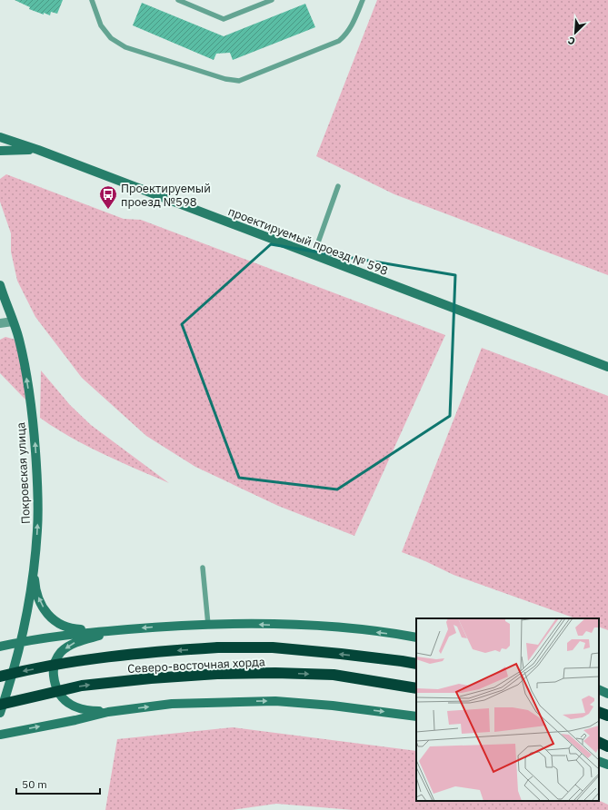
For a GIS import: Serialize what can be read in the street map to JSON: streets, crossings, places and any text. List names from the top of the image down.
{
  "streets": {
    "highway": ["Северо-восточная хорда"],
    "main road": ["проектируемый проезд № 598", "Покровская улица"]
  },
  "one_way": ["Покровская улица"],
  "places": {
    "bus stop": ["Проектируемый проезд №598"]
  },
  "scale_bar": "50 m",
  "north": "bottom left"
}
